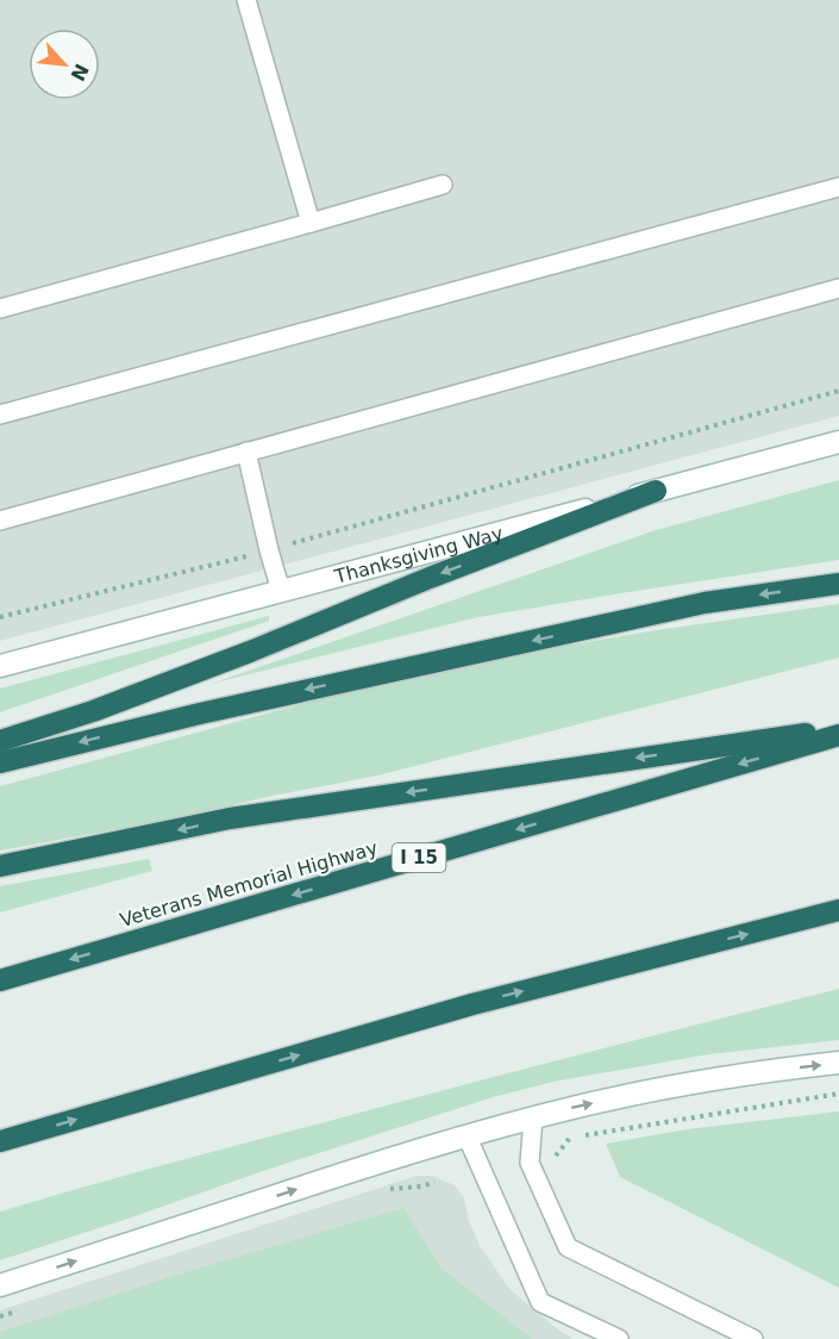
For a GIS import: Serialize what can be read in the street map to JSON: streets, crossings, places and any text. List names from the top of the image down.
{
  "streets": {
    "highway": ["I 15", "Veterans Memorial Highway"],
    "main road": ["Thanksgiving Way"]
  },
  "north": "bottom right"
}
